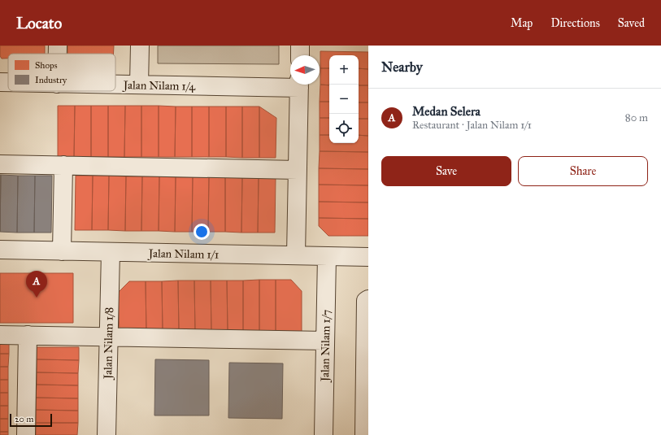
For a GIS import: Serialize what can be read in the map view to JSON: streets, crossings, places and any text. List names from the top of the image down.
{
  "streets": {
    "street": [
      "Jalan Nilam 1/4",
      "Jalan Nilam 1/1",
      "Jalan Nilam 1/8",
      "Jalan Nilam 1/7"
    ]
  },
  "crossings": [
    ["Jalan Nilam 1/1", "Jalan Nilam 1/8"],
    ["Jalan Nilam 1/1", "Jalan Nilam 1/7"]
  ],
  "legend": ["Shops", "Industry"],
  "scale_bar": "20 m",
  "north": "left",
  "page": {
    "header": "Locato",
    "nav": ["Map", "Directions", "Saved"],
    "heading": "Nearby",
    "map_buttons": ["+", "−"],
    "list": [
      {
        "mark": "A",
        "name": "Medan Selera",
        "note": "Restaurant · Jalan Nilam 1/1",
        "value": "80 m"
      }
    ],
    "buttons": ["Save", "Share"],
    "pins": "A",
    "scale": "20 m"
  }
}
